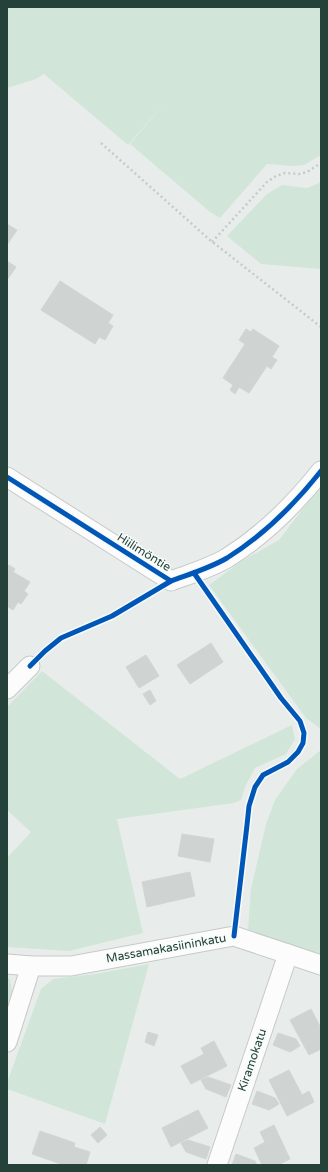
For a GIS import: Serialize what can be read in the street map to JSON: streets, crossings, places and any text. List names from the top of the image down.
{
  "streets": {
    "street": ["Hiilimöntie", "Massamakasiininkatu", "Kiramokatu"]
  },
  "crossings": [
    ["Massamakasiininkatu", "Kiramokatu"]
  ]
}
